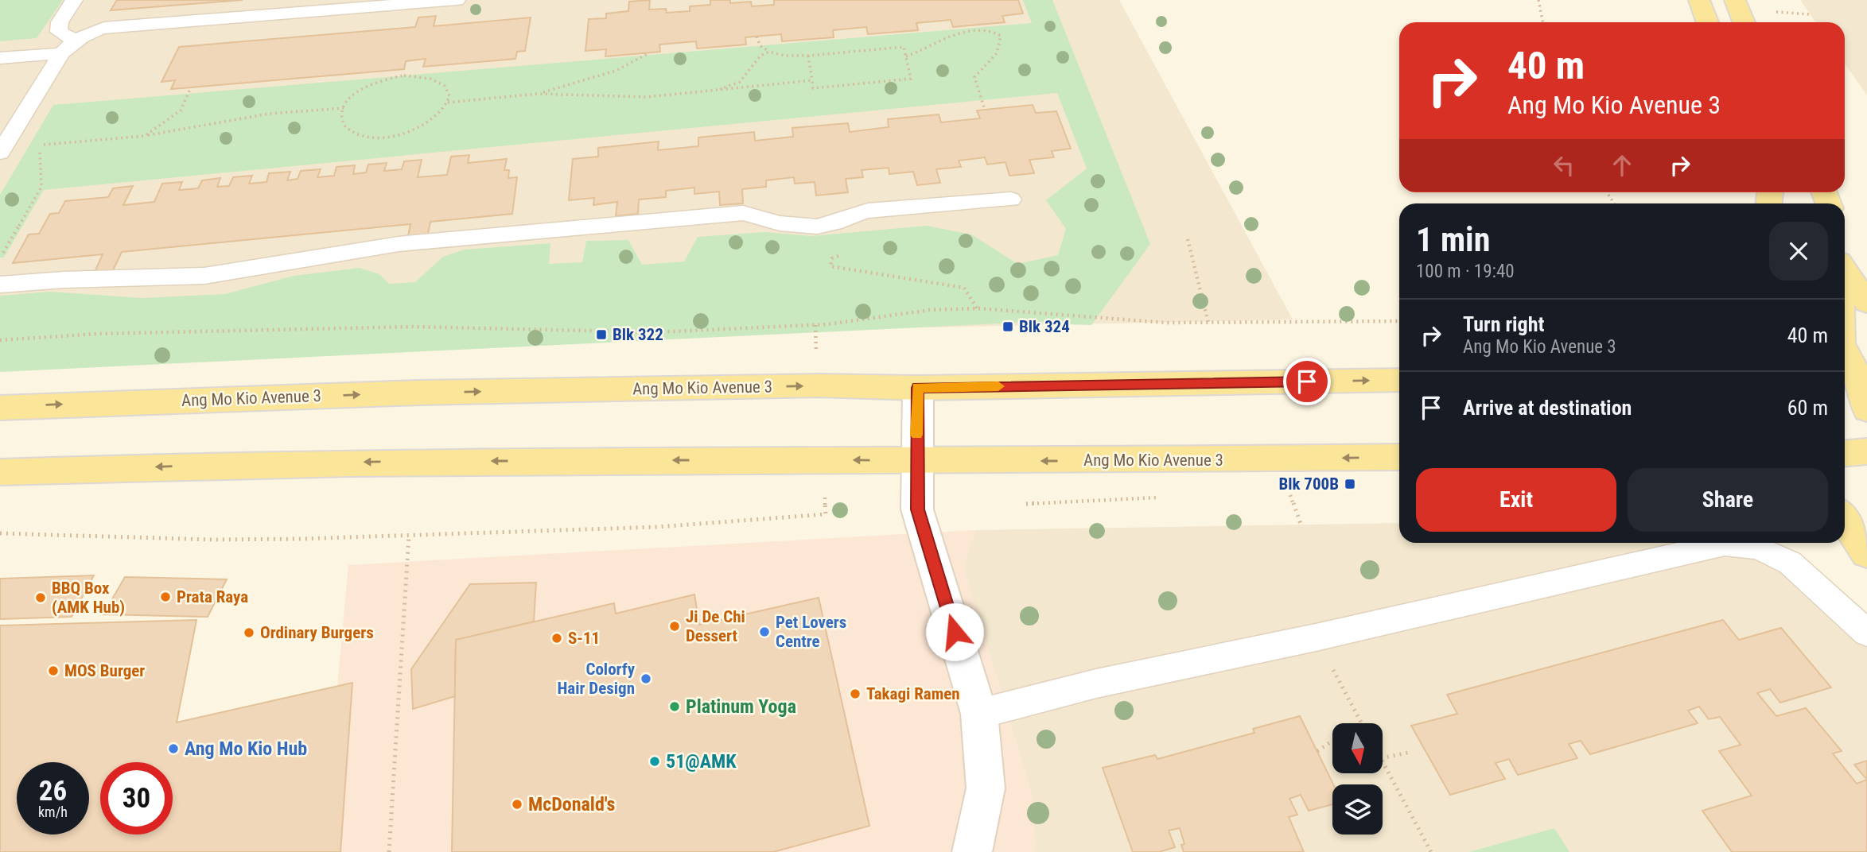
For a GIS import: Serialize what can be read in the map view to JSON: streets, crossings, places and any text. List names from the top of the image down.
{
  "streets": {
    "main road": ["Ang Mo Kio Avenue 3"]
  },
  "places": {
    "transit": ["Blk 324", "Blk 322", "Blk 700B"],
    "other": [
      "Prata Raya",
      "BBQ Box (AMK Hub)",
      "Ji De Chi Dessert",
      "Pet Lovers Centre",
      "Ordinary Burgers",
      "S-11",
      "MOS Burger",
      "Colorfy Hair Design",
      "Takagi Ramen",
      "Platinum Yoga",
      "Ang Mo Kio Hub",
      "51@AMK",
      "McDonald's"
    ]
  },
  "north": "bottom",
  "page": {
    "turn": ["40 m", "Ang Mo Kio Avenue 3"],
    "heading": ["1 min", "100 m · 19:40"],
    "list": [
      {
        "name": "Turn right",
        "note": "Ang Mo Kio Avenue 3",
        "value": "40 m"
      },
      {
        "name": "Arrive at destination",
        "value": "60 m"
      }
    ],
    "buttons": ["Exit", "Share"],
    "speed": "26 km/h",
    "limit": "30"
  }
}
